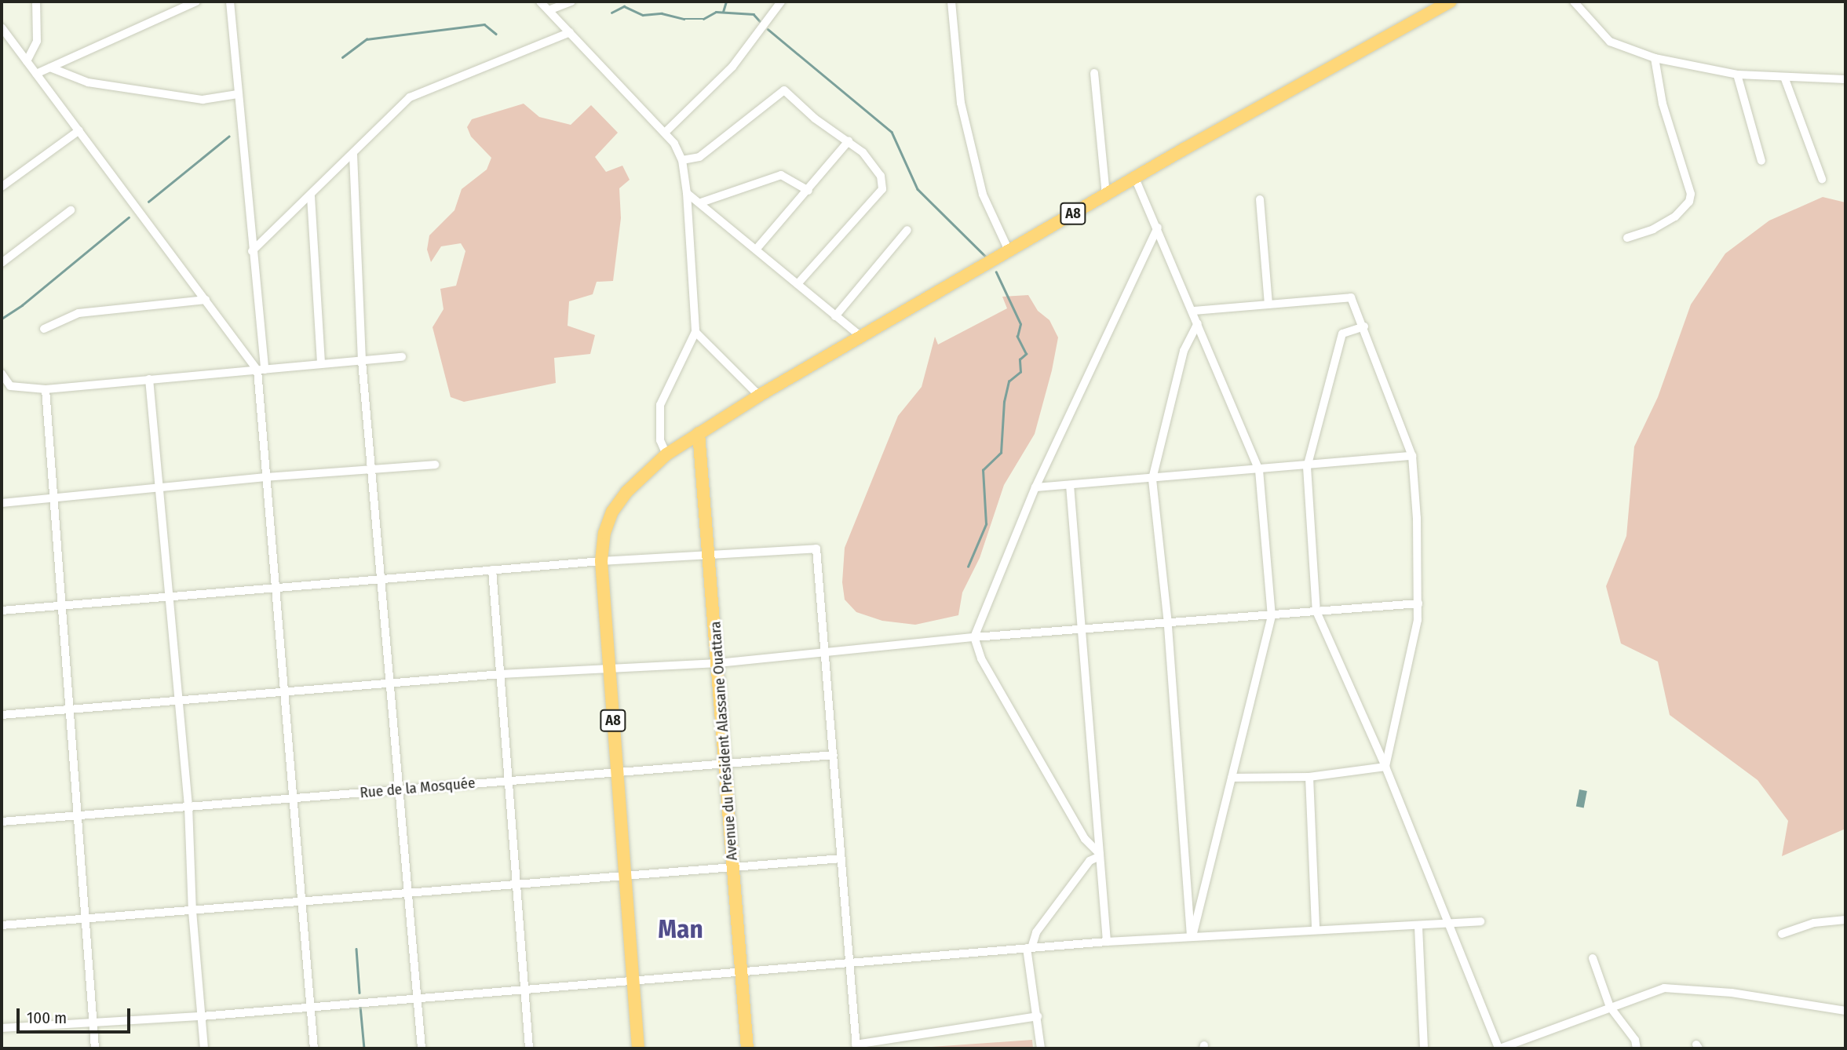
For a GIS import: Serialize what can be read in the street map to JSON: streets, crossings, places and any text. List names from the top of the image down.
{
  "streets": {
    "main road": ["A8", "Avenue du Président Alassane Ouattara"],
    "street": ["Rue de la Mosquée"]
  },
  "crossings": [
    ["A8", "Avenue du Président Alassane Ouattara"],
    ["A8", "Rue de la Mosquée"],
    ["Avenue du Président Alassane Ouattara", "Rue de la Mosquée"]
  ],
  "districts": ["Man"],
  "scale_bar": "100 m"
}
